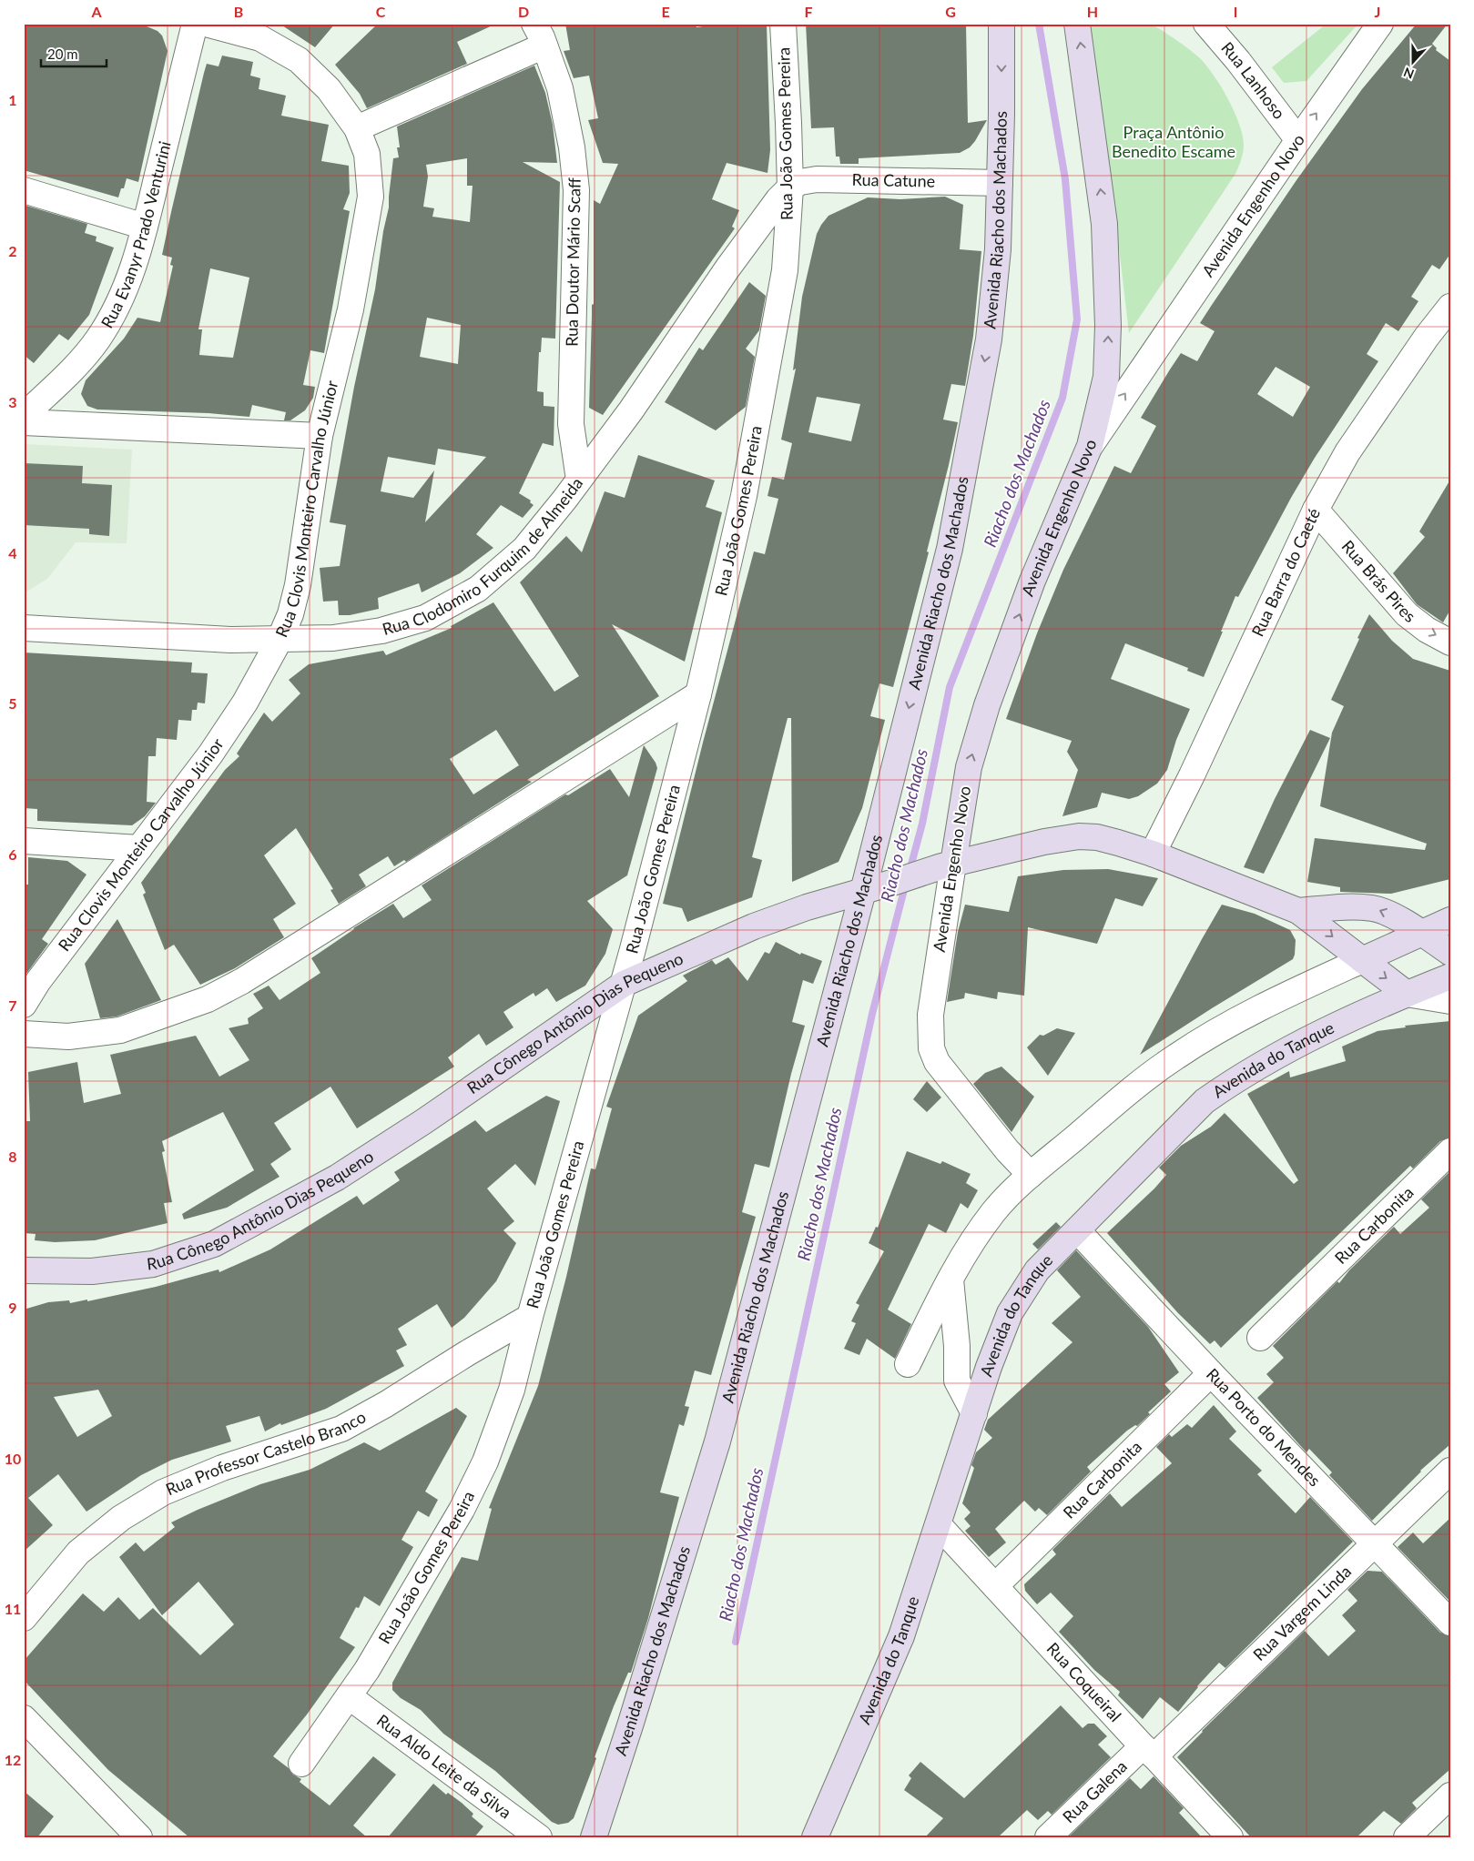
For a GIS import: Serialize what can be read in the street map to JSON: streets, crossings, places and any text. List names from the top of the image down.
{
  "streets": {
    "main road": [
      "Avenida Engenho Novo",
      "Avenida Riacho dos Machados",
      "Rua Cônego Antônio Dias Pequeno",
      "Avenida do Tanque"
    ],
    "street": [
      "Rua Lanhoso",
      "Rua João Gomes Pereira",
      "Rua Catune",
      "Rua Evanyr Prado Venturini",
      "Rua Doutor Mário Scaff",
      "Rua Clovis Monteiro Carvalho Júnior",
      "Rua Clodomiro Furquim de Almeida",
      "Rua Barra do Caeté",
      "Rua Brás Pires",
      "Rua Carbonita",
      "Rua Porto do Mendes",
      "Rua Professor Castelo Branco",
      "Rua Vargem Linda",
      "Rua Coqueiral",
      "Rua Aldo Leite da Silva",
      "Rua Galena"
    ]
  },
  "crossings": [
    ["Rua Lanhoso", "Avenida Engenho Novo"],
    ["Rua João Gomes Pereira", "Rua Catune"],
    ["Rua João Gomes Pereira", "Rua Clodomiro Furquim de Almeida"],
    ["Rua João Gomes Pereira", "Rua Cônego Antônio Dias Pequeno"],
    ["Rua João Gomes Pereira", "Rua Professor Castelo Branco"],
    ["Rua João Gomes Pereira", "Rua Aldo Leite da Silva"],
    ["Rua Catune", "Avenida Riacho dos Machados"],
    ["Rua Catune", "Rua Clodomiro Furquim de Almeida"],
    ["Avenida Engenho Novo", "Rua Cônego Antônio Dias Pequeno"],
    ["Avenida Riacho dos Machados", "Rua Cônego Antônio Dias Pequeno"],
    ["Rua Doutor Mário Scaff", "Rua Clodomiro Furquim de Almeida"],
    ["Rua Clovis Monteiro Carvalho Júnior", "Rua Clodomiro Furquim de Almeida"],
    ["Rua Barra do Caeté", "Rua Brás Pires"],
    ["Rua Barra do Caeté", "Rua Cônego Antônio Dias Pequeno"],
    ["Avenida do Tanque", "Rua Porto do Mendes"],
    ["Avenida do Tanque", "Rua Coqueiral"],
    ["Rua Carbonita", "Rua Porto do Mendes"],
    ["Rua Carbonita", "Rua Coqueiral"],
    ["Rua Porto do Mendes", "Rua Vargem Linda"],
    ["Rua Vargem Linda", "Rua Coqueiral"],
    ["Rua Vargem Linda", "Rua Galena"],
    ["Rua Coqueiral", "Rua Galena"]
  ],
  "one_way": ["Avenida Engenho Novo", "Rua Brás Pires"],
  "water": ["Riacho dos Machados"],
  "parks": ["Praça Antônio Benedito Escame"],
  "scale_bar": "20 m",
  "north": "bottom",
  "grid": {
    "columns": [
      "A",
      "B",
      "C",
      "D",
      "E",
      "F",
      "G",
      "H",
      "I",
      "J"
    ],
    "rows": [
      "1",
      "2",
      "3",
      "4",
      "5",
      "6",
      "7",
      "8",
      "9",
      "10",
      "11",
      "12"
    ]
  }
}
